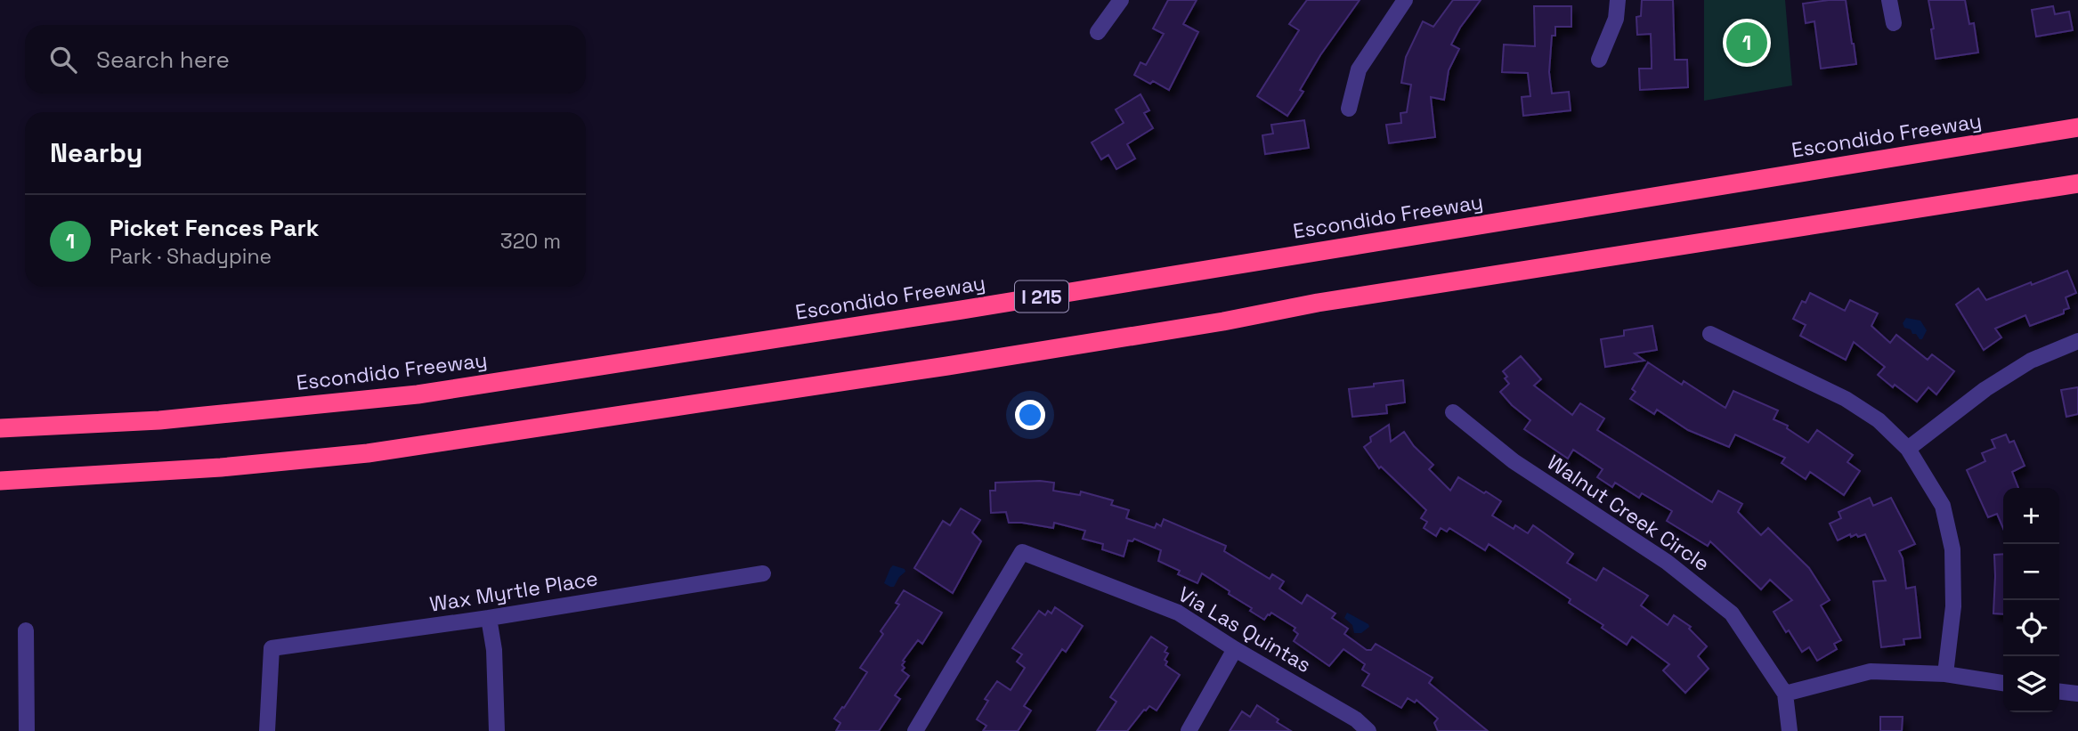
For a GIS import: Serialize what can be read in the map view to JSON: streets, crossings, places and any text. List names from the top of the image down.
{
  "streets": {
    "highway": ["Escondido Freeway", "I 215"],
    "street": ["Walnut Creek Circle", "Wax Myrtle Place", "Via Las Quintas"]
  },
  "page": {
    "pins": "1",
    "search": "Search here",
    "heading": "Nearby",
    "list": [
      {
        "mark": "1",
        "name": "Picket Fences Park",
        "note": "Park · Shadypine",
        "value": "320 m"
      }
    ],
    "map_buttons": ["+", "−"]
  }
}
